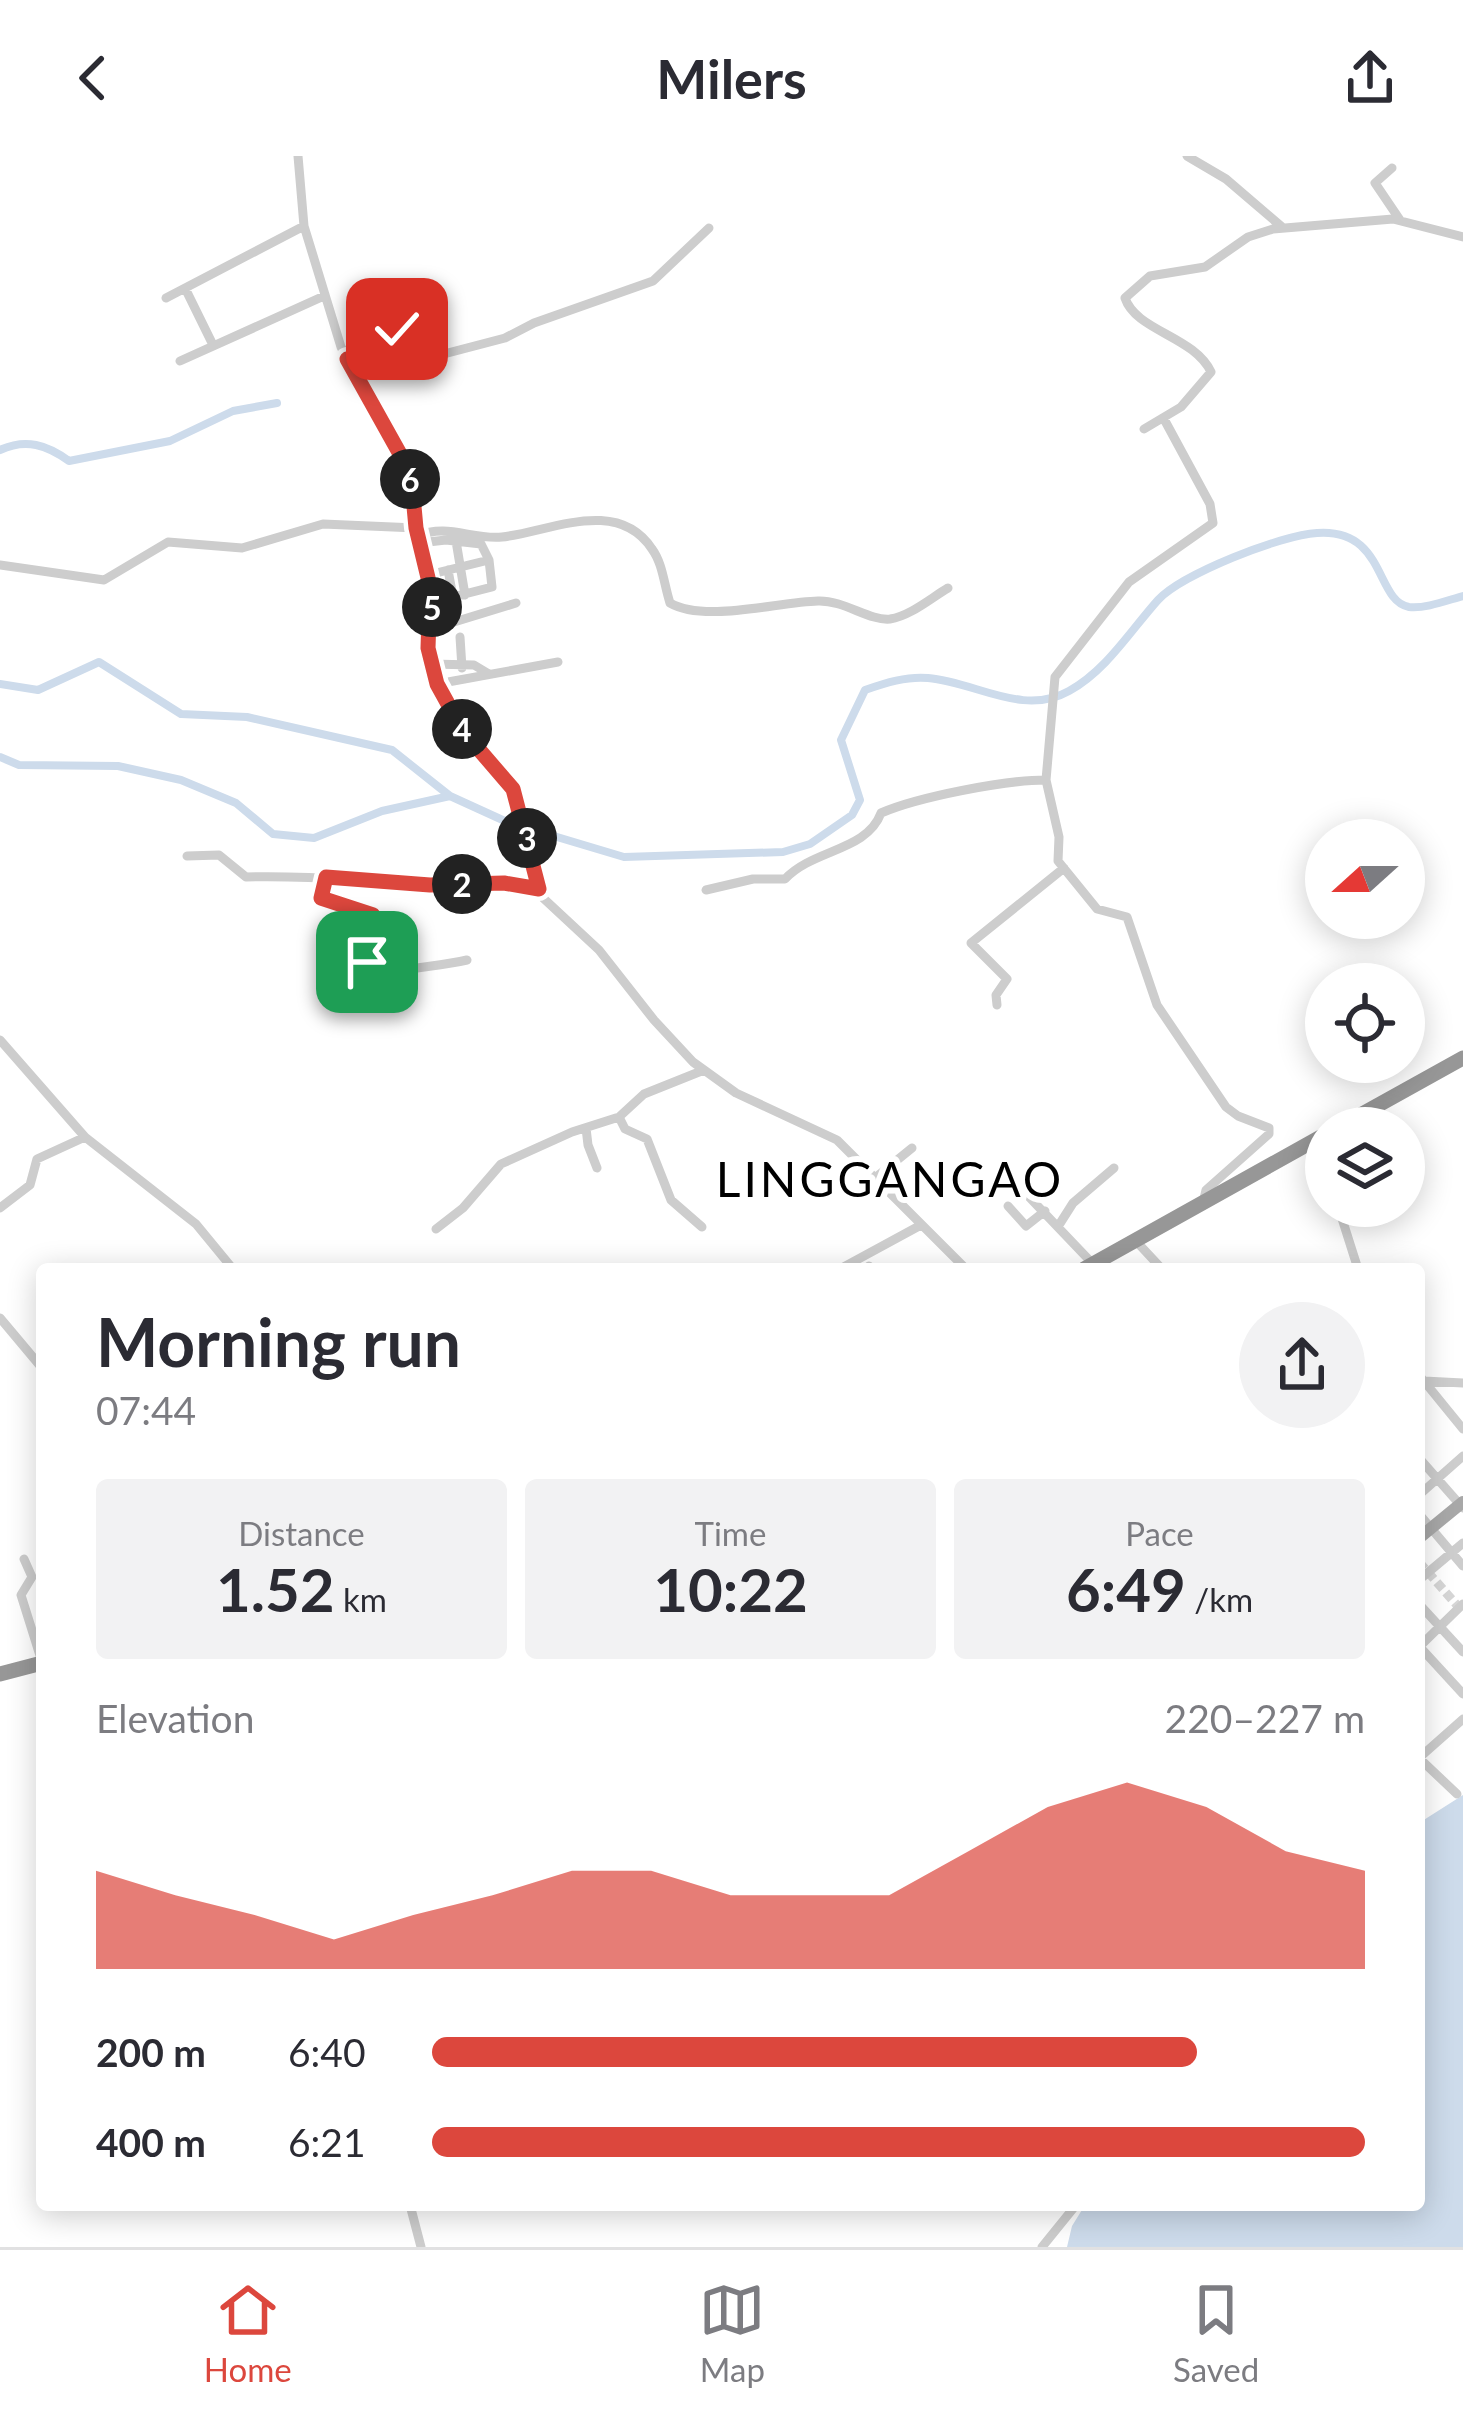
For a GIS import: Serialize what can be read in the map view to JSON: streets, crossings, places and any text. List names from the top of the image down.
{
  "districts": ["LINGGANGAO"],
  "north": "left",
  "page": {
    "header": "Milers",
    "pins": [
      "6",
      "5",
      "4",
      "3",
      "2"
    ],
    "heading": ["Morning run", "07:44"],
    "stats": [
      ["Distance", "1.52 km"],
      ["Time", "10:22"],
      ["Pace", "6:49 /km"]
    ],
    "chart": ["Elevation", "220–227 m"],
    "list": [
      {
        "name": "200 m",
        "note": "6:40"
      },
      {
        "name": "400 m",
        "note": "6:21"
      }
    ],
    "tabs": ["Home", "Map", "Saved"]
  }
}
